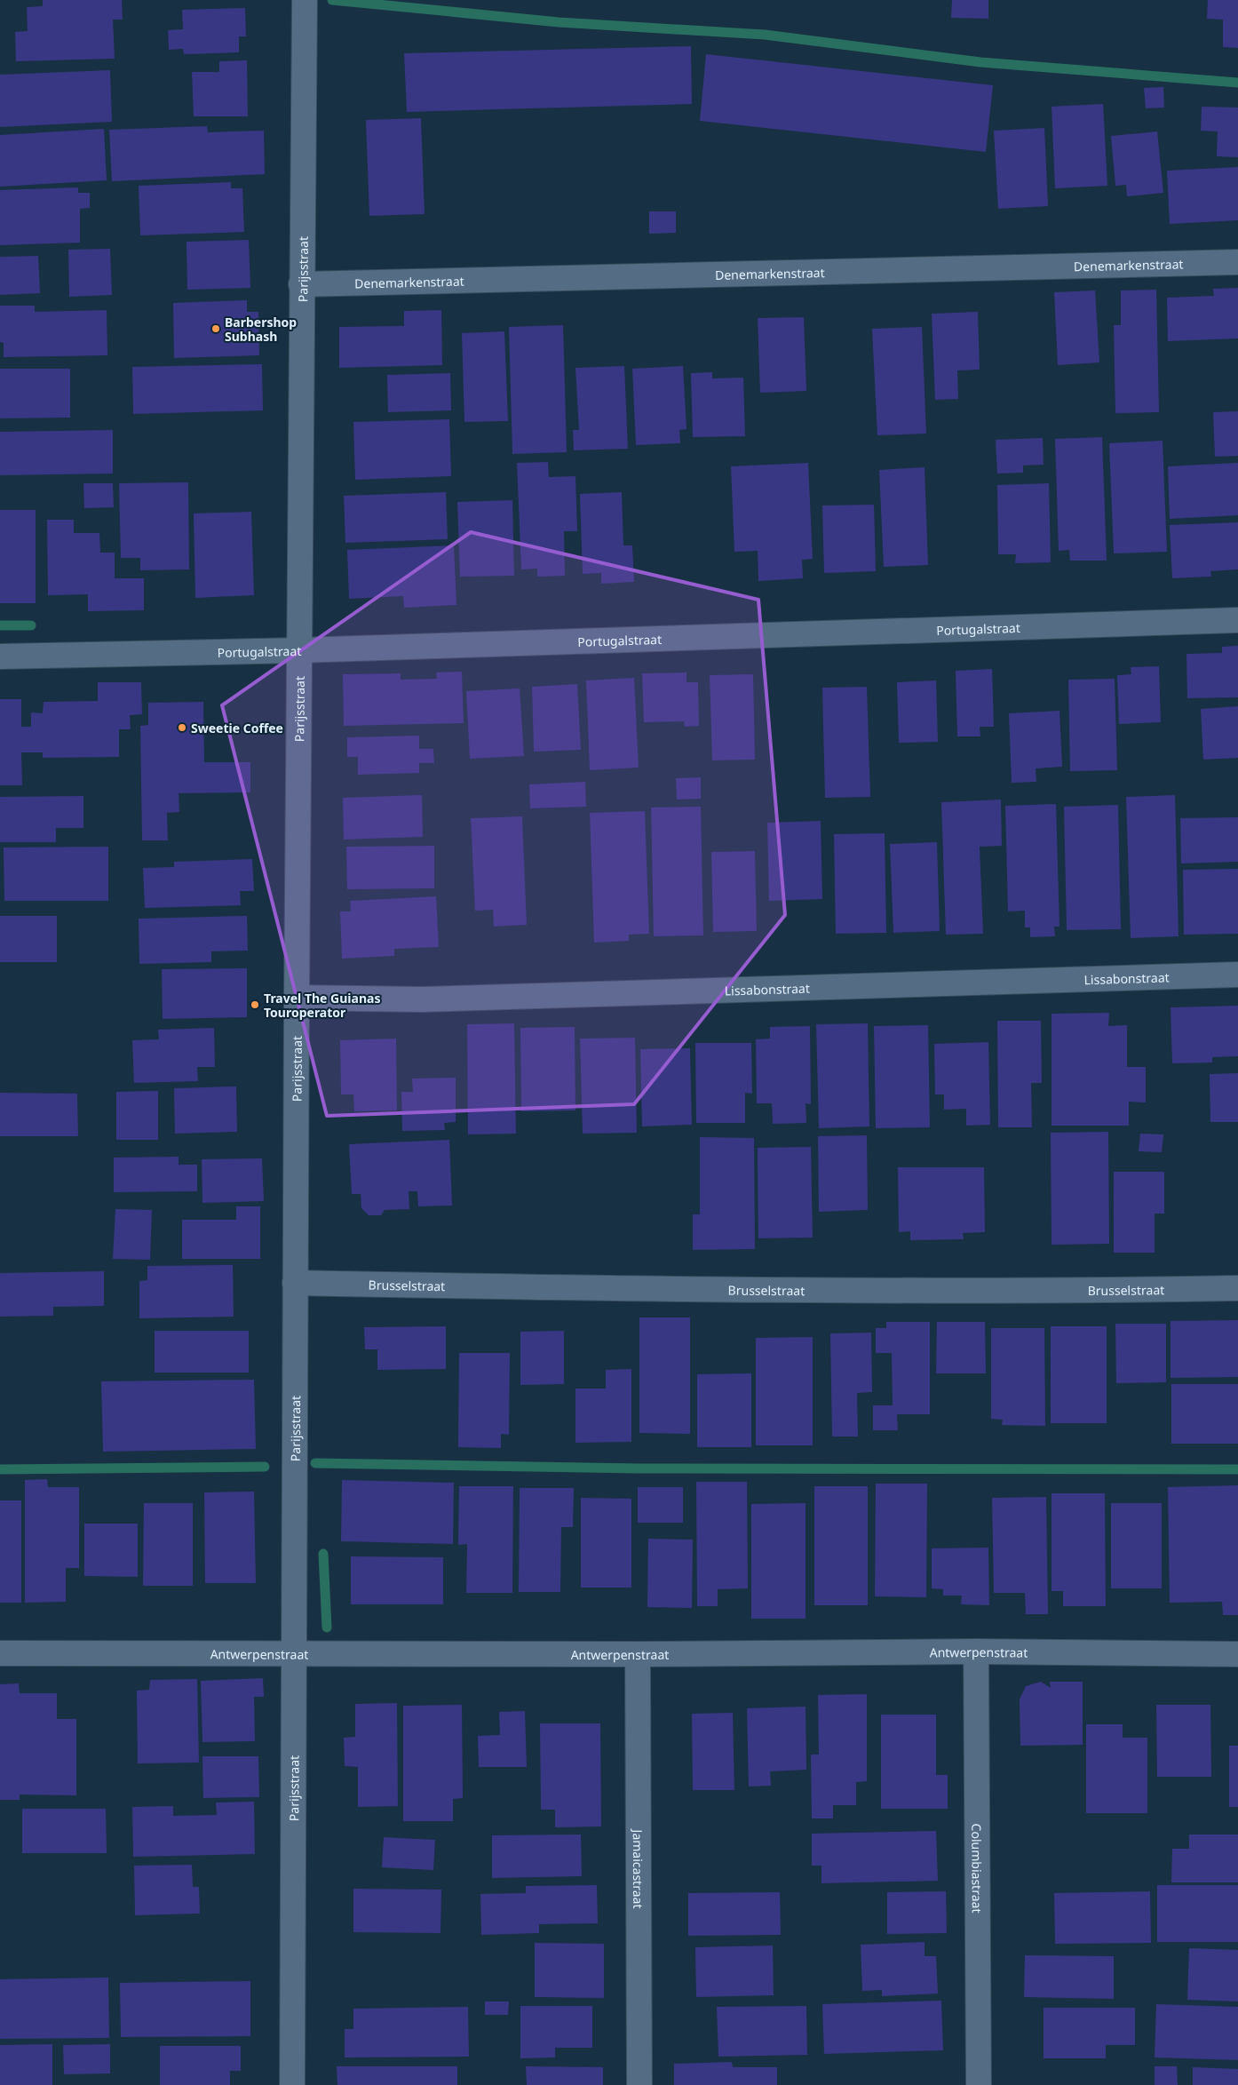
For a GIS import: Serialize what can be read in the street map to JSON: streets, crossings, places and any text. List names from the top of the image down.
{
  "streets": {
    "street": [
      "Denemarkenstraat",
      "Parijsstraat",
      "Portugalstraat",
      "Lissabonstraat",
      "Brusselstraat",
      "Antwerpenstraat",
      "Columbiastraat",
      "Jamaicastraat"
    ]
  },
  "crossings": [
    ["Denemarkenstraat", "Parijsstraat"],
    ["Parijsstraat", "Portugalstraat"],
    ["Parijsstraat", "Lissabonstraat"],
    ["Parijsstraat", "Brusselstraat"],
    ["Parijsstraat", "Antwerpenstraat"],
    ["Antwerpenstraat", "Columbiastraat"],
    ["Antwerpenstraat", "Jamaicastraat"]
  ],
  "places": ["Barbershop Subhash", "Sweetie Coffee", "Travel The Guianas Touroperator"]
}
